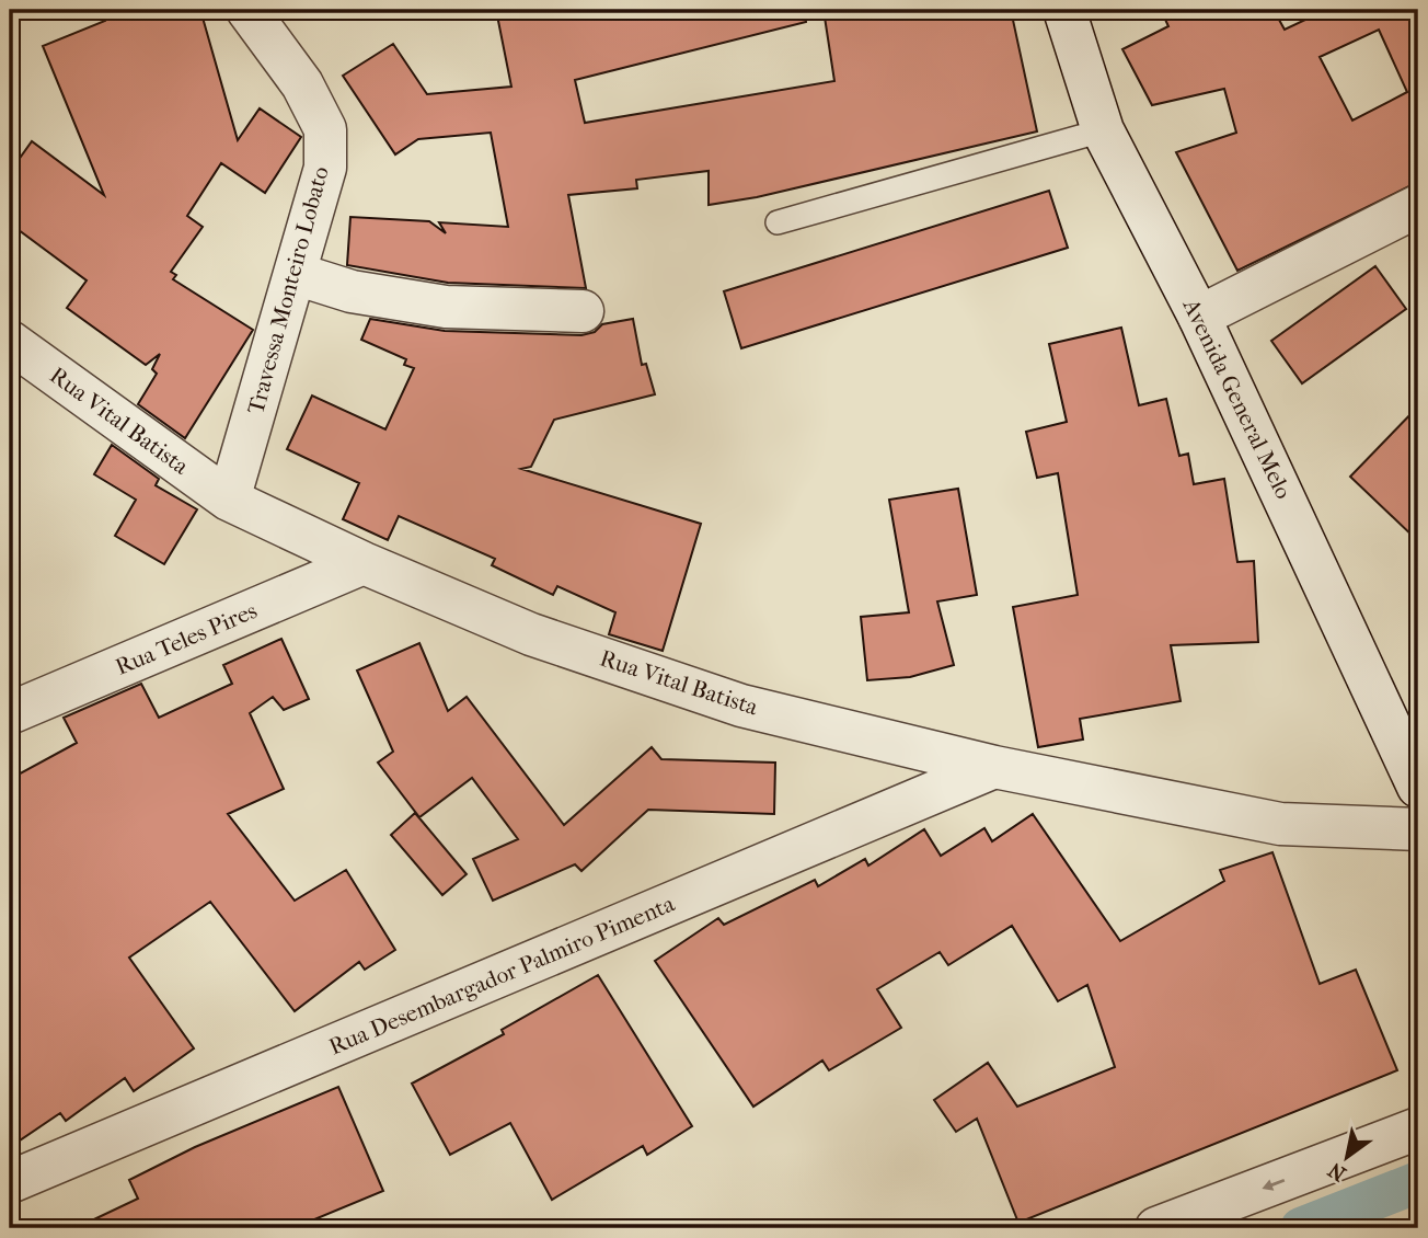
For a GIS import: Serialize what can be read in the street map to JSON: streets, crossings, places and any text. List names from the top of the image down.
{
  "streets": {
    "street": [
      "Travessa Monteiro Lobato",
      "Avenida General Melo",
      "Rua Vital Batista",
      "Rua Teles Pires",
      "Rua Desembargador Palmiro Pimenta"
    ]
  },
  "crossings": [
    ["Travessa Monteiro Lobato", "Rua Vital Batista"],
    ["Rua Vital Batista", "Rua Teles Pires"],
    ["Rua Vital Batista", "Rua Desembargador Palmiro Pimenta"]
  ],
  "north": "bottom left"
}
